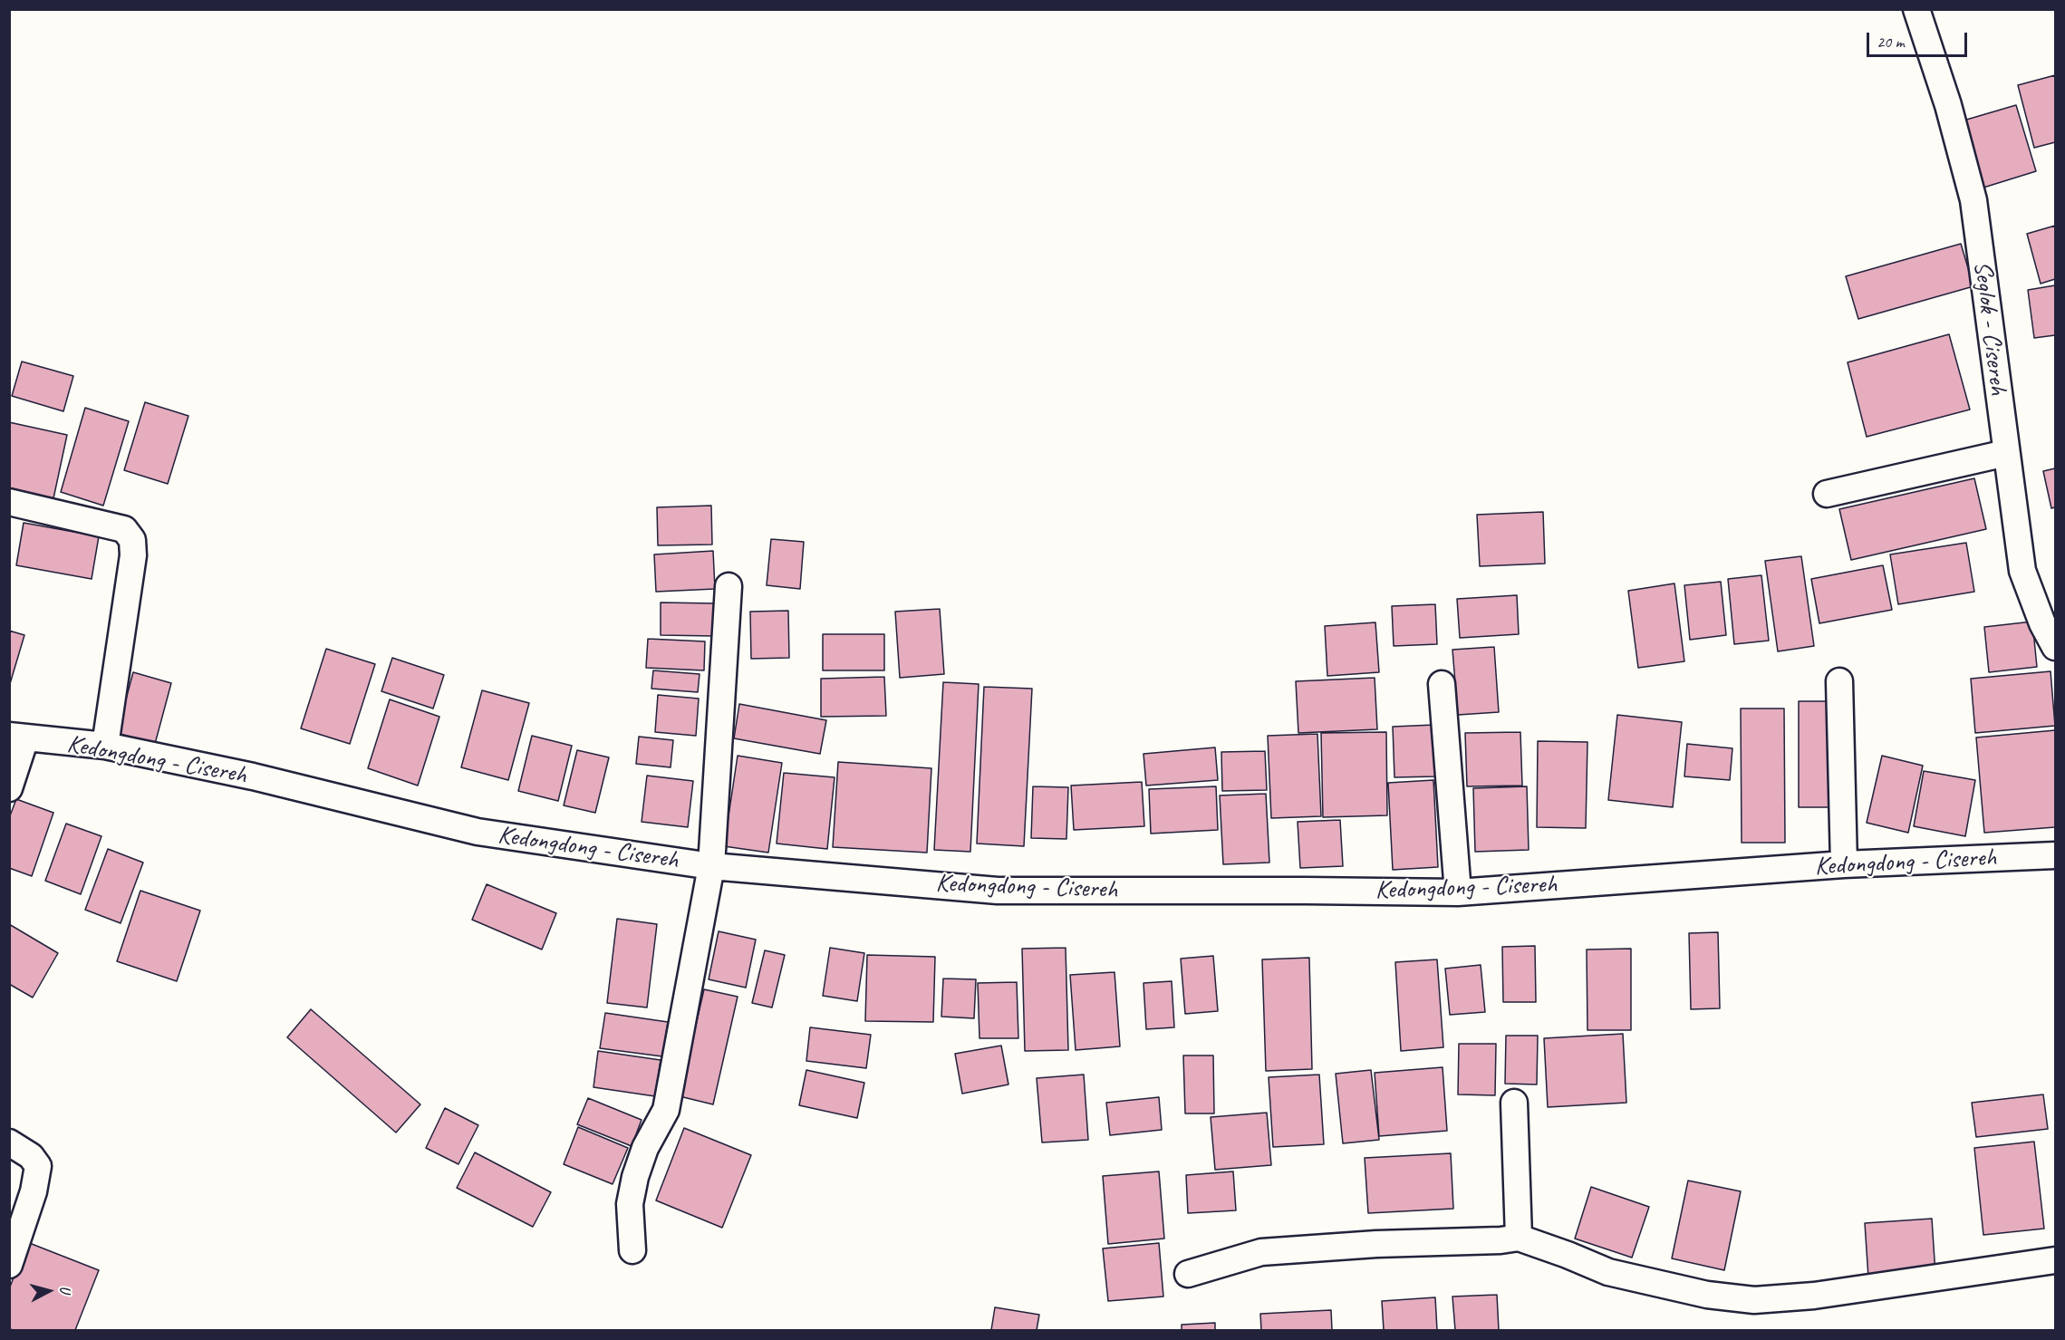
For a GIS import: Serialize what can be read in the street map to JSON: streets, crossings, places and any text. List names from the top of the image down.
{
  "streets": {
    "street": ["Seglok - Cisereh", "Kedongdong - Cisereh"]
  },
  "scale_bar": "20 m",
  "north": "right"
}
